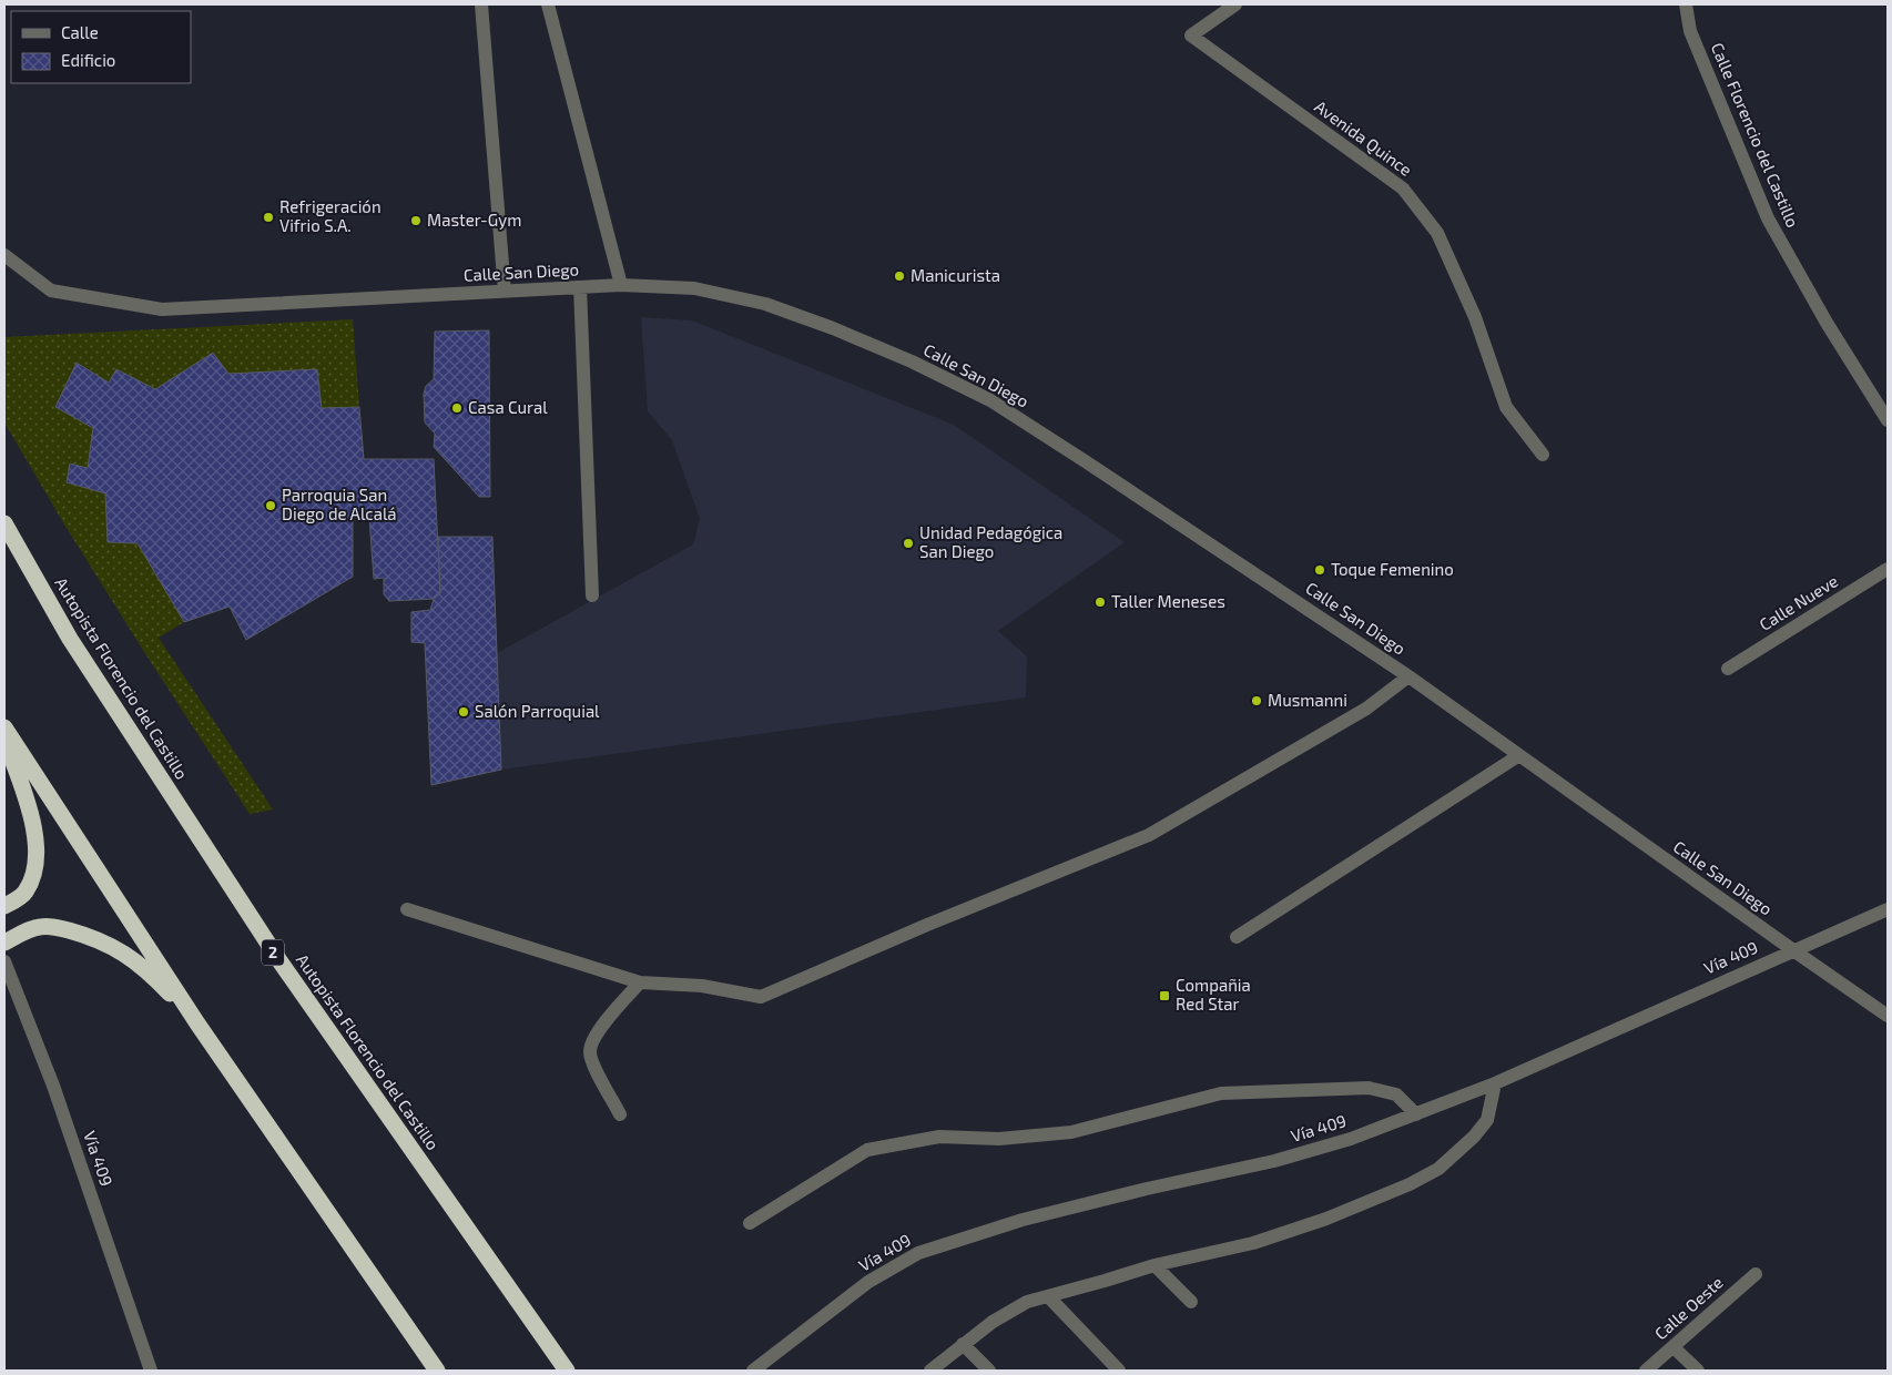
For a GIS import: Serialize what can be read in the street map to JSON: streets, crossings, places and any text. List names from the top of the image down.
{
  "streets": {
    "highway": ["Autopista Florencio del Castillo", "2"],
    "street": [
      "Calle Florencio del Castillo",
      "Avenida Quince",
      "Calle San Diego",
      "Calle Nueve",
      "Vía 409",
      "Calle Oeste"
    ]
  },
  "crossings": [
    ["Calle San Diego", "Vía 409"]
  ],
  "places": {
    "other": [
      "Refrigeración Vifrio S.A.",
      "Master-Gym",
      "Manicurista",
      "Casa Cural",
      "Parroquia San Diego de Alcalá",
      "Unidad Pedagógica San Diego",
      "Toque Femenino",
      "Taller Meneses",
      "Musmanni",
      "Salón Parroquial"
    ],
    "transit": ["Compañia Red Star"]
  },
  "legend": ["Calle", "Edificio"]
}
